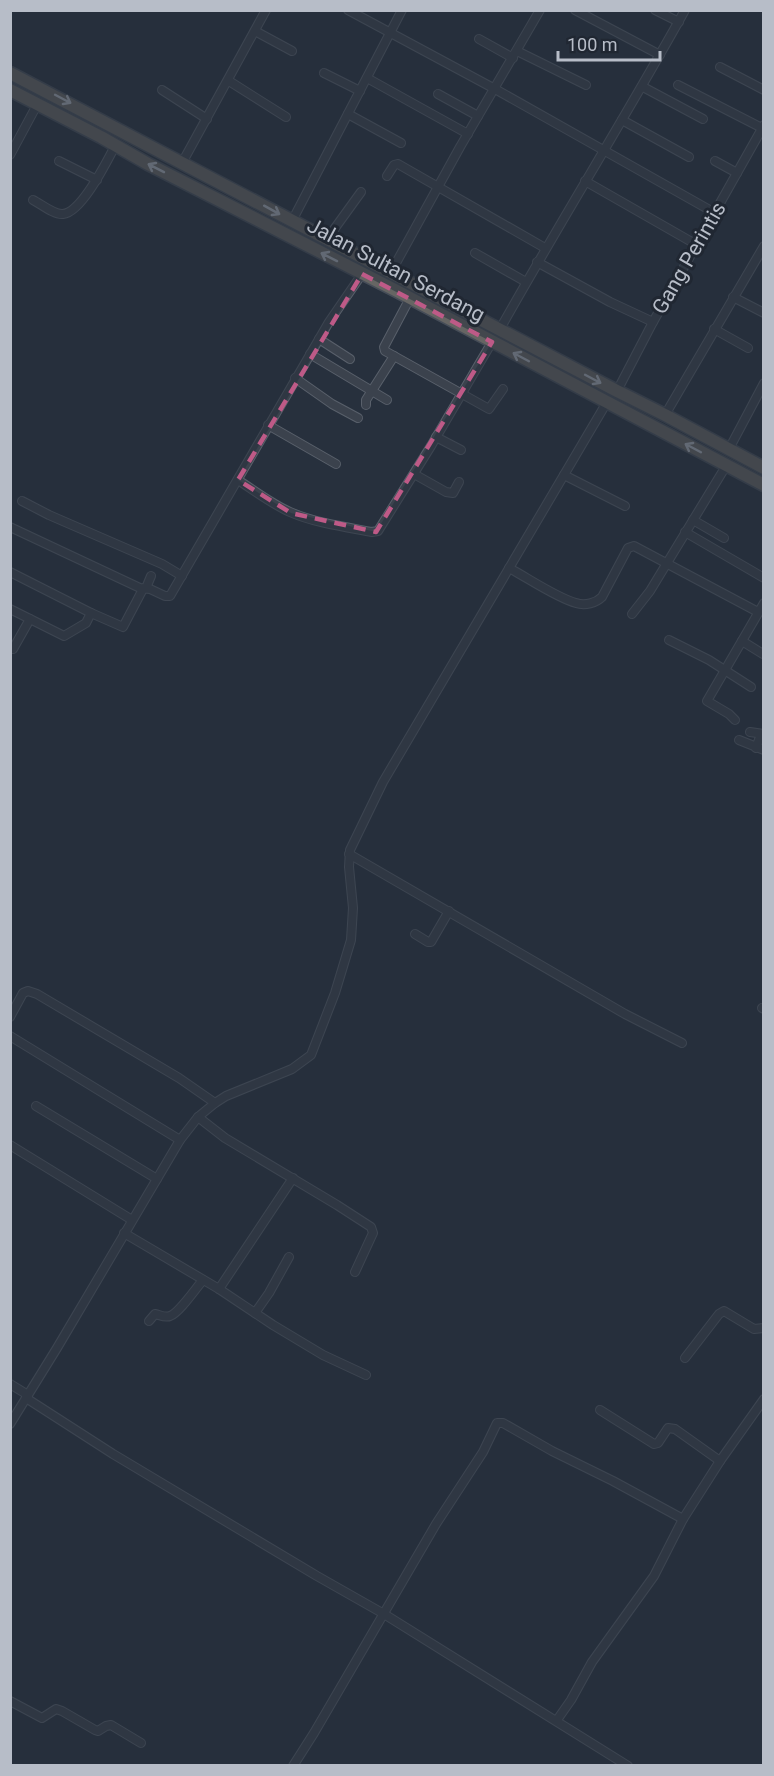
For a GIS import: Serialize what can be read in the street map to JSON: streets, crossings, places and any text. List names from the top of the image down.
{
  "streets": {
    "highway": ["Jalan Sultan Serdang"],
    "street": ["Gang Perintis"]
  },
  "crossings": [
    ["Gang Perintis", "Jalan Sultan Serdang"]
  ],
  "scale_bar": "100 m"
}
